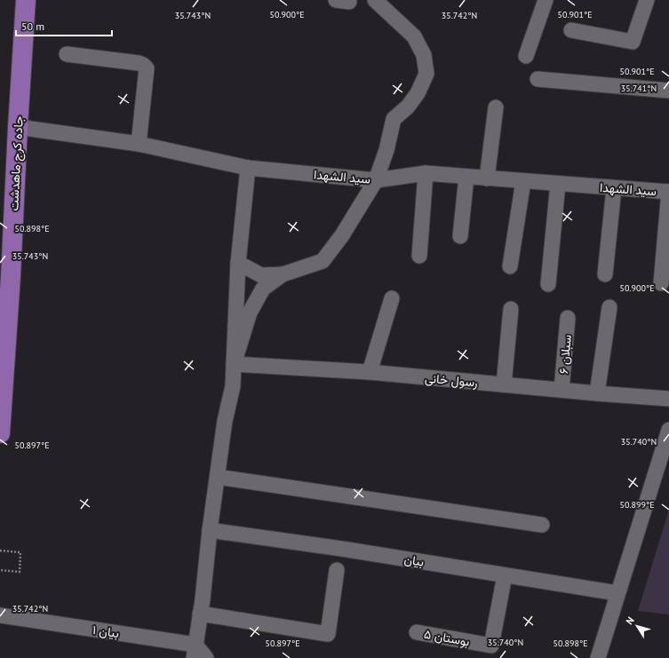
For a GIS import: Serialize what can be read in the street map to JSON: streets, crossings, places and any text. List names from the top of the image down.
{
  "streets": {
    "main road": ["جاده کرج ماهدشت"],
    "street": [
      "سید الشهدا",
      "سبلان ۶",
      "رسول خانی",
      "بیان",
      "بیان ۱",
      "بوستان ۵"
    ]
  },
  "crossings": [
    ["جاده کرج ماهدشت", "سید الشهدا"],
    ["سبلان ۶", "رسول خانی"],
    ["بیان", "بوستان ۵"]
  ],
  "scale_bar": "50 m",
  "north": "top left",
  "coordinates": [
    "50.900°E",
    "50.901°E",
    "35.743°N",
    "35.742°N",
    "35.741°N",
    "50.898°E",
    "35.740°N",
    "50.897°E",
    "50.899°E"
  ]
}
